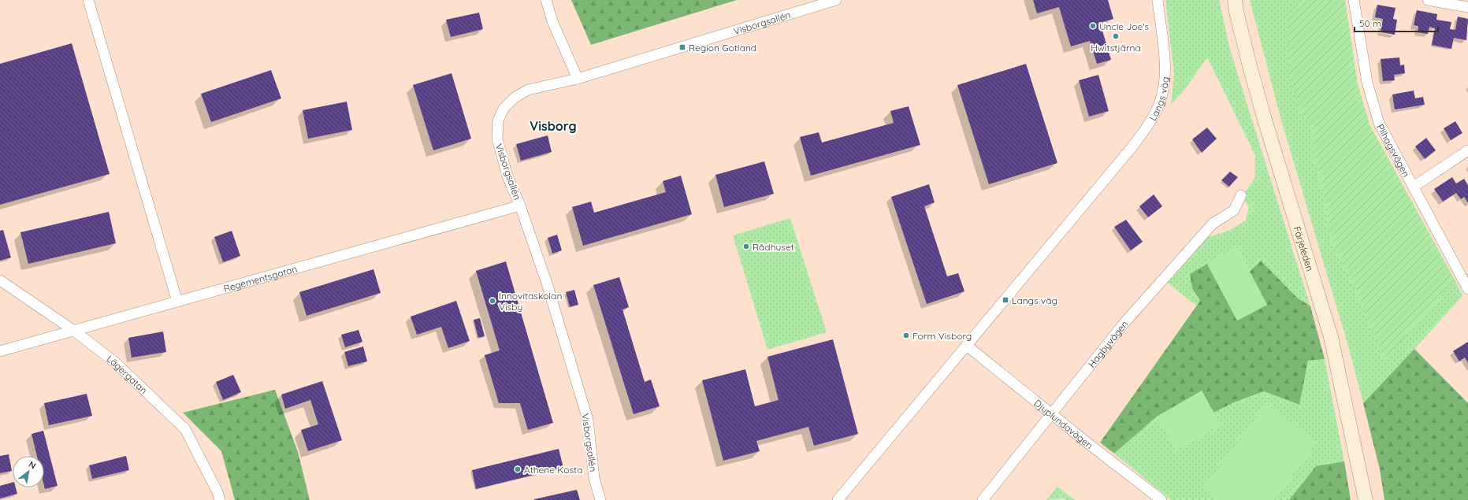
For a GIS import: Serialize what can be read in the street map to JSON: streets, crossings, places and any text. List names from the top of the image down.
{
  "streets": {
    "main road": ["Färjeleden"],
    "street": [
      "Visborgsallén",
      "Langs väg",
      "Pilhagsvägen",
      "Regementsgatan",
      "Hagbyvägen",
      "Lägergatan",
      "Djuplundavägen"
    ]
  },
  "crossings": [
    ["Visborgsallén", "Regementsgatan"],
    ["Langs väg", "Djuplundavägen"],
    ["Regementsgatan", "Lägergatan"],
    ["Hagbyvägen", "Djuplundavägen"]
  ],
  "districts": ["Visborg"],
  "places": {
    "other": [
      "Uncle Joe's",
      "Hwitstjärna",
      "Rådhuset",
      "Innovitaskolan Visby",
      "Form Visborg",
      "Athene Kosta"
    ],
    "transit": ["Region Gotland", "Langs väg"]
  },
  "scale_bar": "50 m",
  "north": "top right"
}
